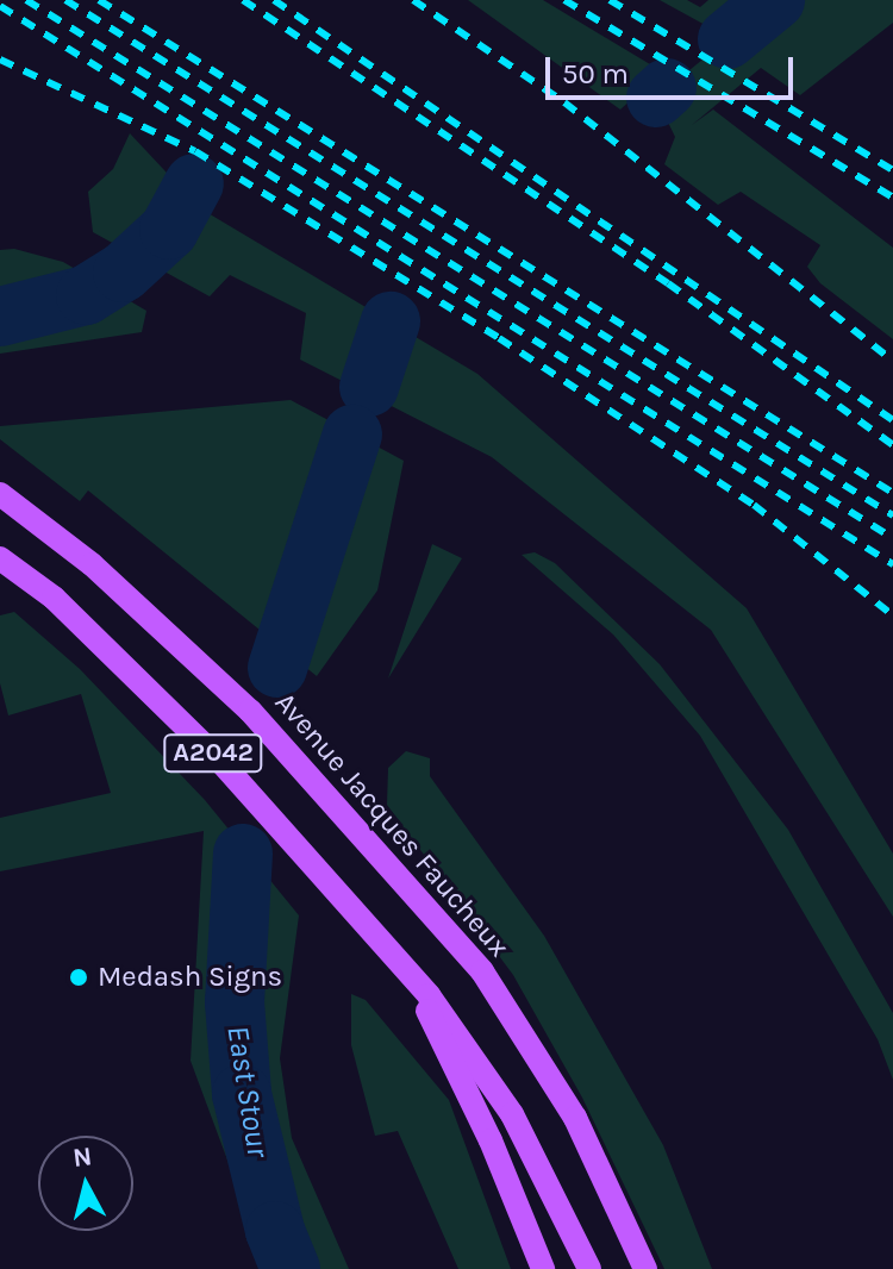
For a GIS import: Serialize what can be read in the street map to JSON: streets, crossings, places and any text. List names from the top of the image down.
{
  "streets": {
    "main road": ["A2042", "Avenue Jacques Faucheux"]
  },
  "water": ["East Stour"],
  "places": ["Medash Signs"],
  "scale_bar": "50 m",
  "north": "top"
}
